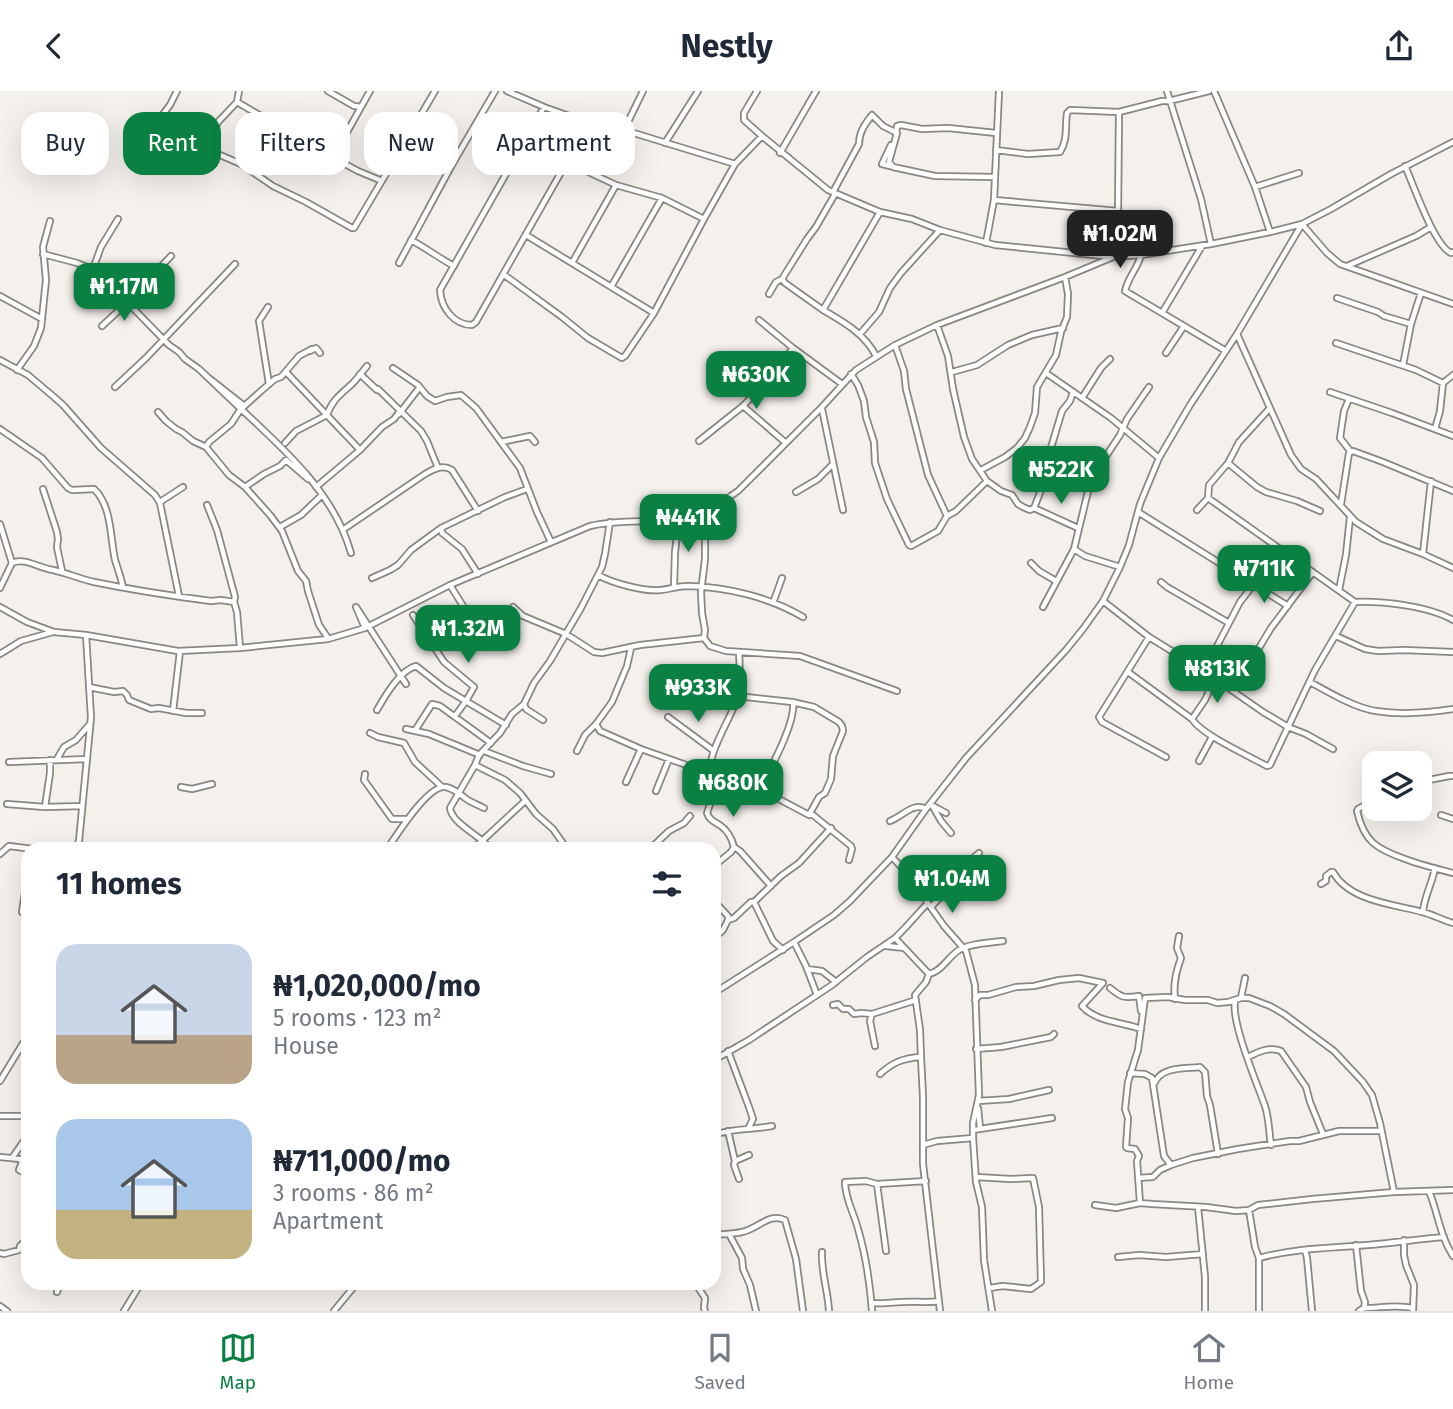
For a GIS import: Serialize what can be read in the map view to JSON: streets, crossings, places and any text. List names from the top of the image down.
{
  "page": {
    "header": "Nestly",
    "chip": [
      "Buy",
      "Rent",
      "Filters",
      "New",
      "Apartment"
    ],
    "price": [
      "₦1.02M",
      "₦1.17M",
      "₦630K",
      "₦522K",
      "₦441K",
      "₦711K",
      "₦1.32M",
      "₦813K",
      "₦933K",
      "₦680K",
      "₦1.04M"
    ],
    "heading": "11 homes",
    "list": [
      {
        "name": "₦1,020,000/mo",
        "note": "5 rooms · 123 m² · House"
      },
      {
        "name": "₦711,000/mo",
        "note": "3 rooms · 86 m² · Apartment"
      }
    ],
    "tabs": ["Map", "Saved", "Home"]
  }
}
